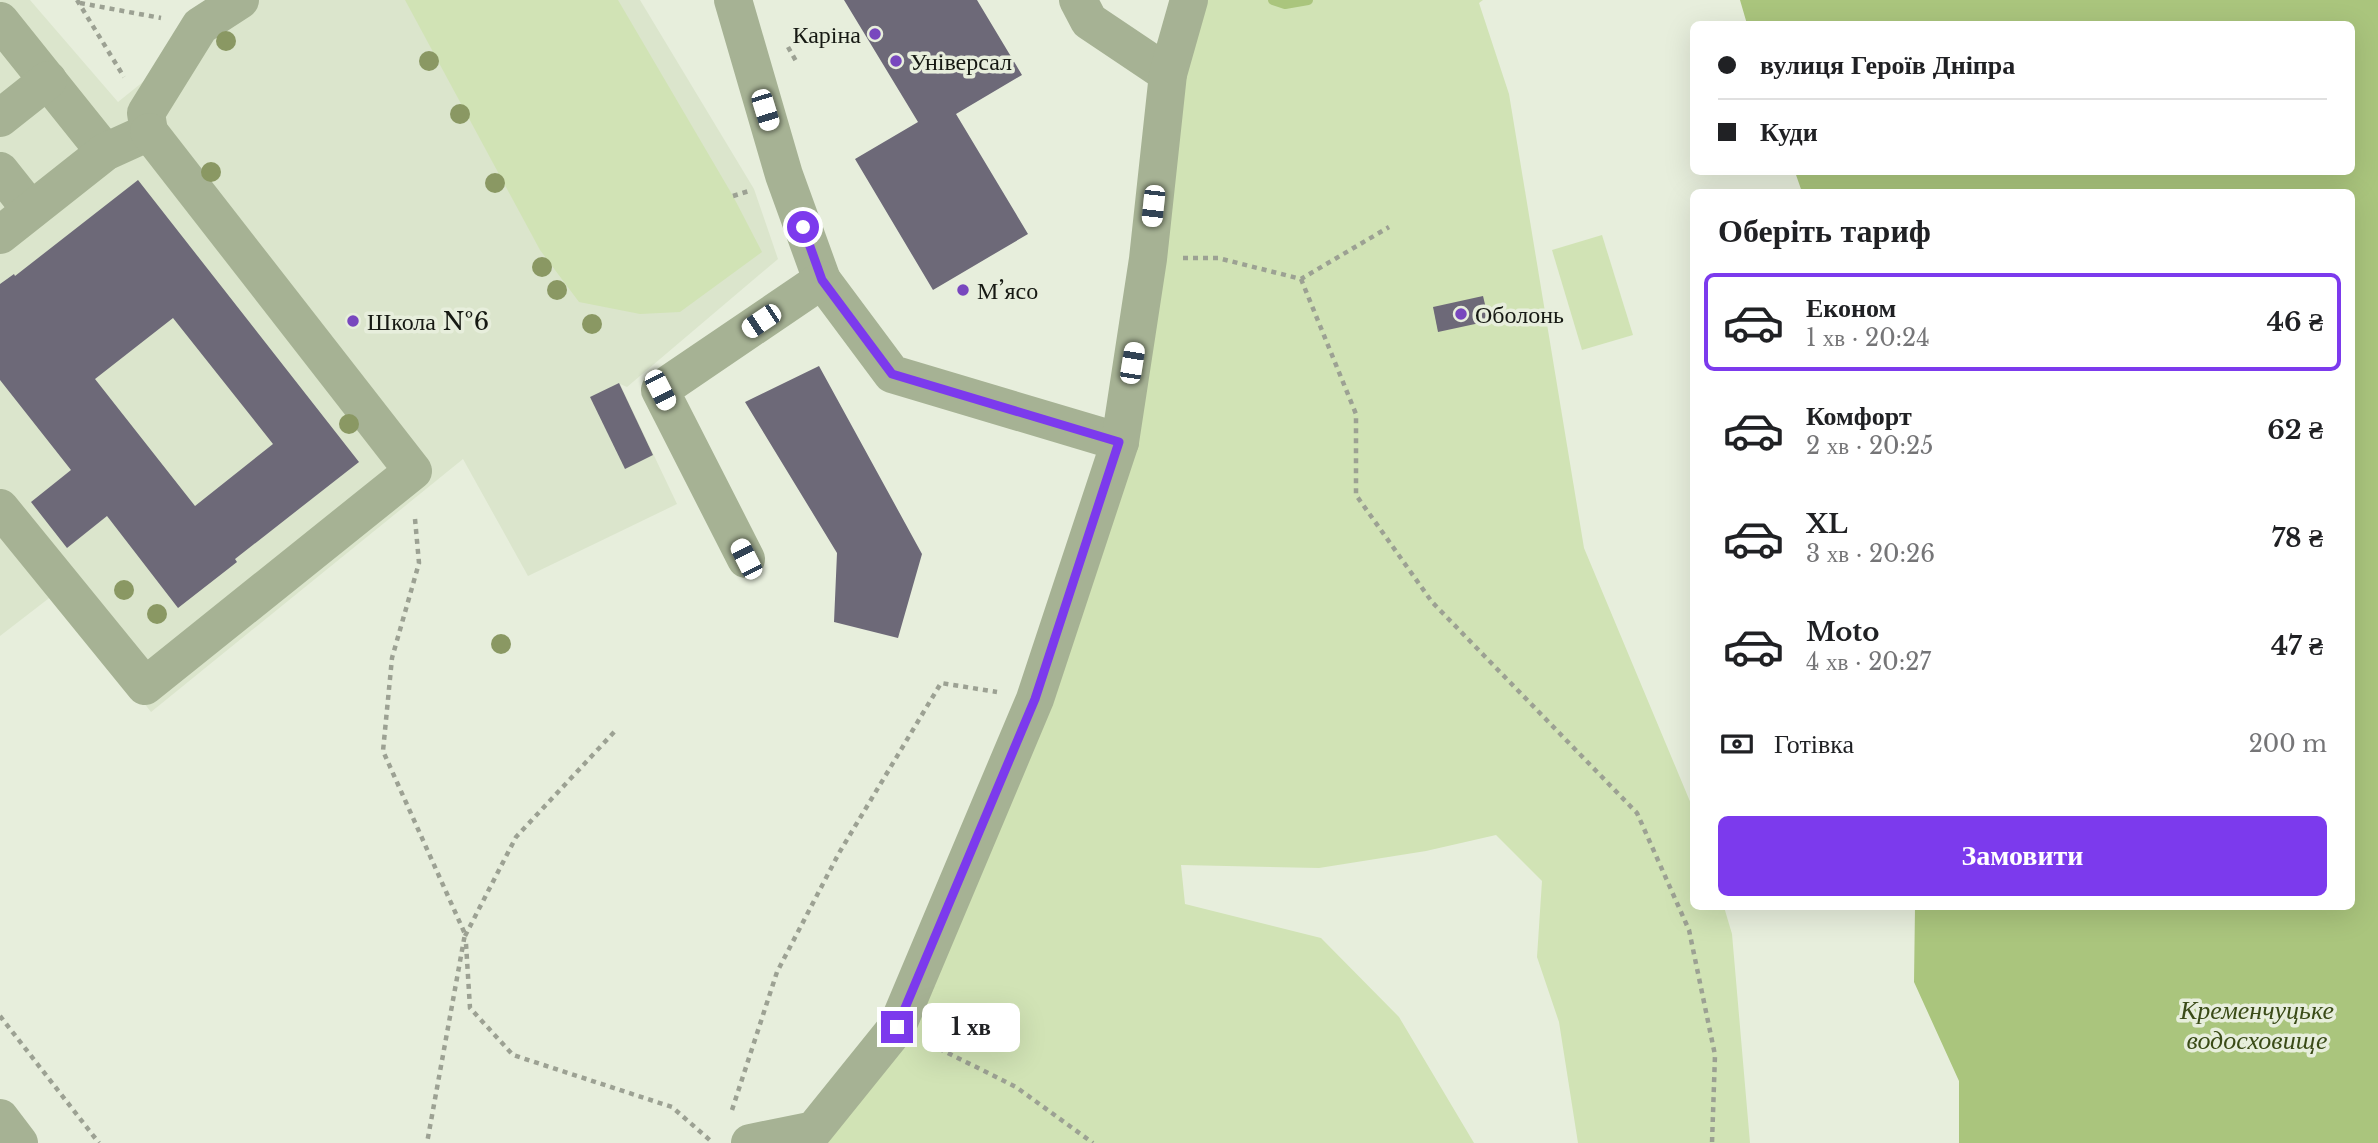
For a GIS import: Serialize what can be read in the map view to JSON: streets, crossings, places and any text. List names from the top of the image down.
{
  "water": ["Кременчуцьке водосховище"],
  "places": [
    "Каріна",
    "Універсал",
    "М’ясо",
    "Оболонь",
    "Школа №6"
  ],
  "page": {
    "banner": ["вулиця Героїв Дніпра", "Куди"],
    "heading": "Оберіть тариф",
    "list": [
      {
        "name": "Економ",
        "note": "1 хв · 20:24",
        "value": "46 ₴"
      },
      {
        "name": "Комфорт",
        "note": "2 хв · 20:25",
        "value": "62 ₴"
      },
      {
        "name": "XL",
        "note": "3 хв · 20:26",
        "value": "78 ₴"
      },
      {
        "name": "Moto",
        "note": "4 хв · 20:27",
        "value": "47 ₴"
      }
    ],
    "pay": ["Готівка", "200 m"],
    "buttons": "Замовити",
    "bubble": "1 хв"
  }
}
